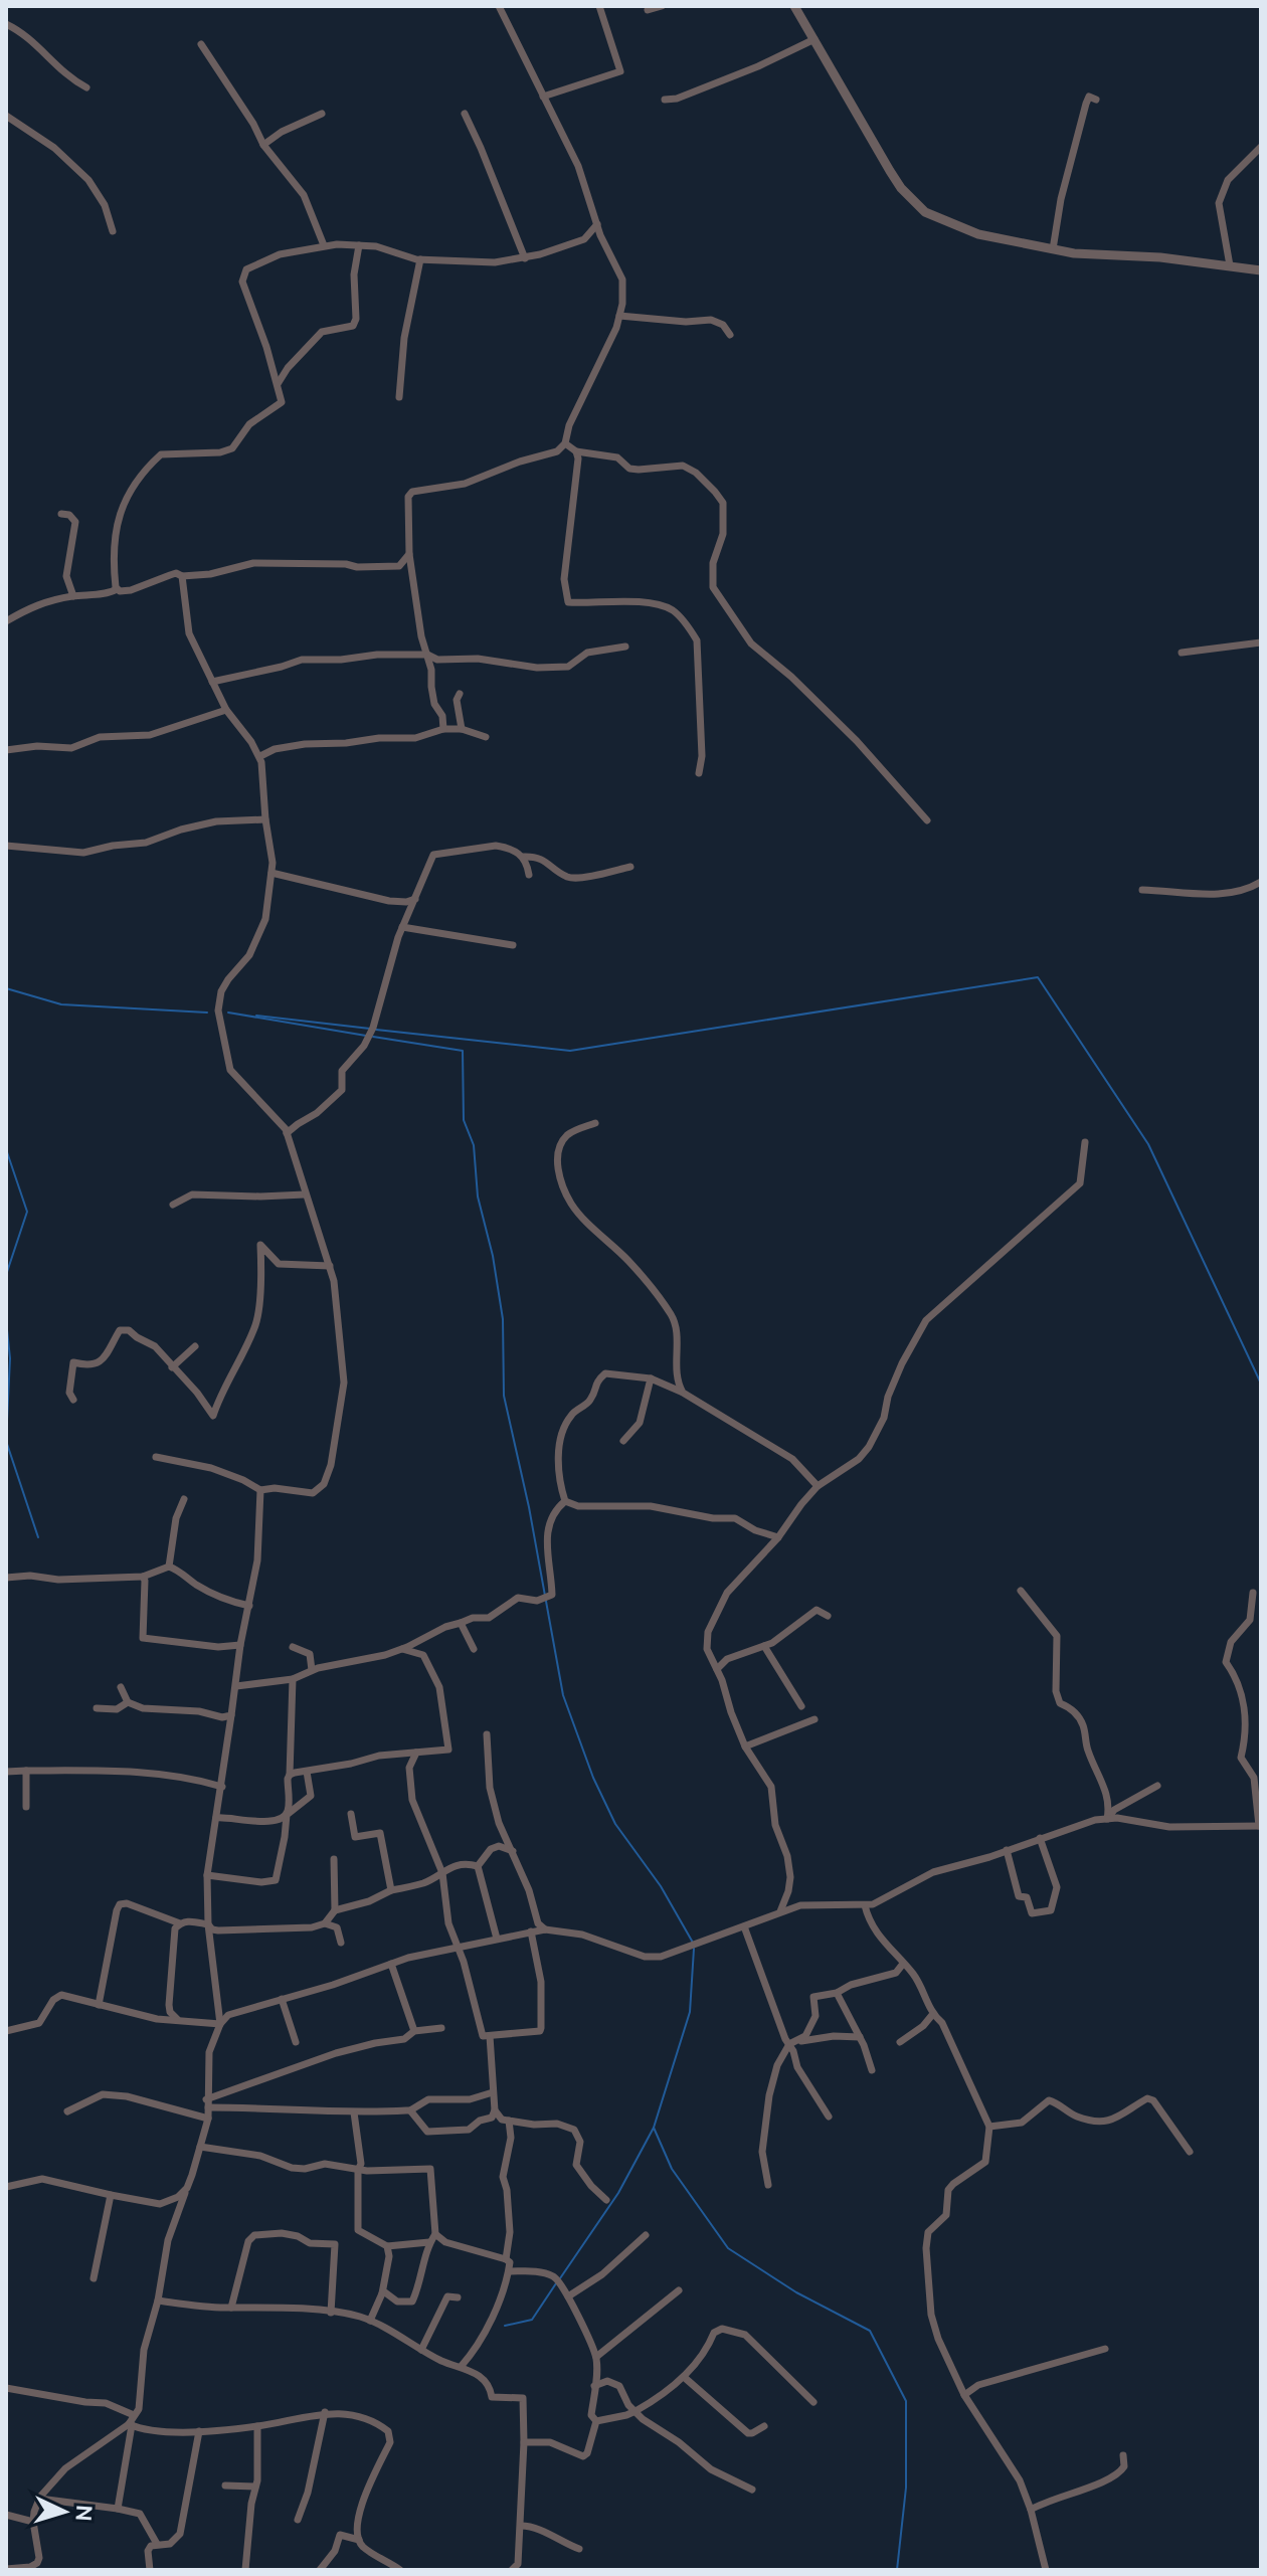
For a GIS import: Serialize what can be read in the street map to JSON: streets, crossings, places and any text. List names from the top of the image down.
{
  "north": "right"
}
